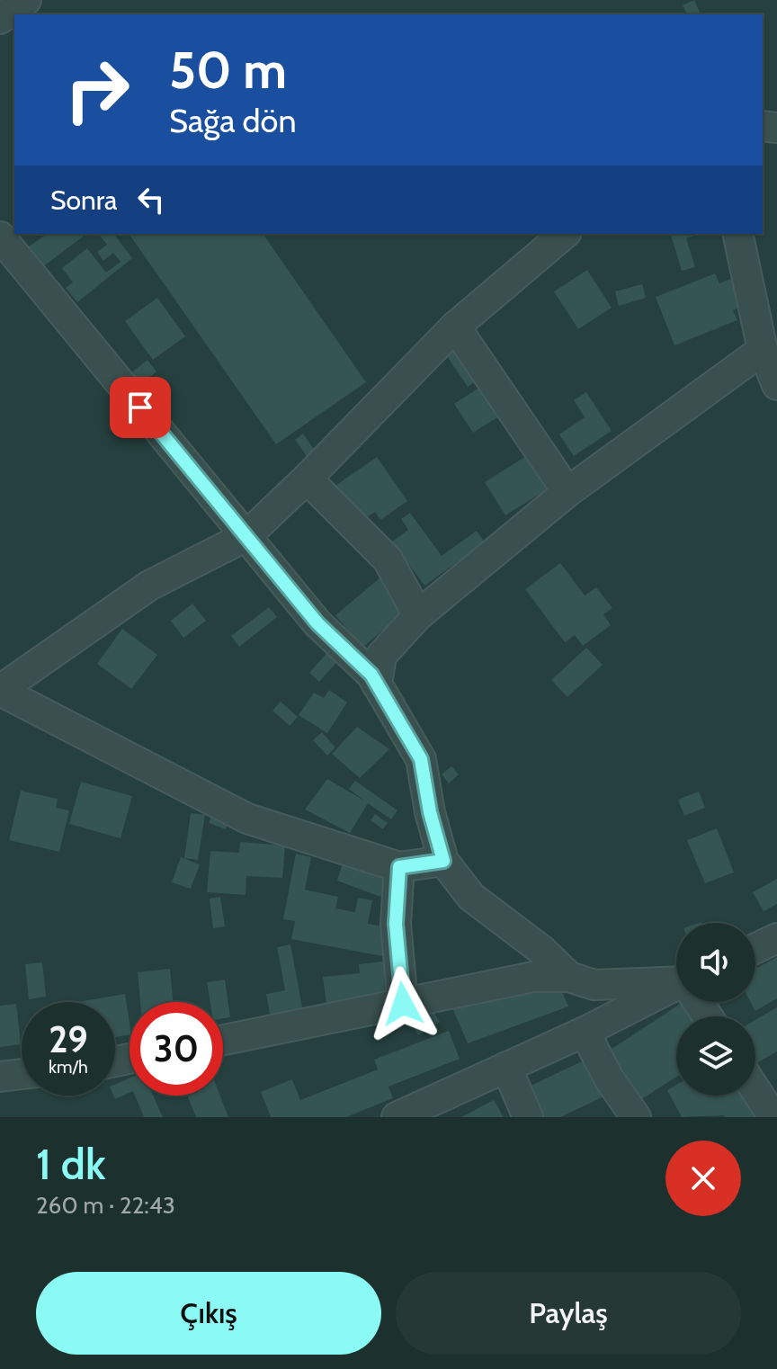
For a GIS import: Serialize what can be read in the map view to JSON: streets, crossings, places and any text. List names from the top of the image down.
{
  "page": {
    "turn": ["50 m", "Sağa dön"],
    "then": "Sonra",
    "speed": "29 km/h",
    "limit": "30",
    "heading": ["1 dk", "260 m · 22:43"],
    "buttons": ["Çıkış", "Paylaş"]
  }
}
